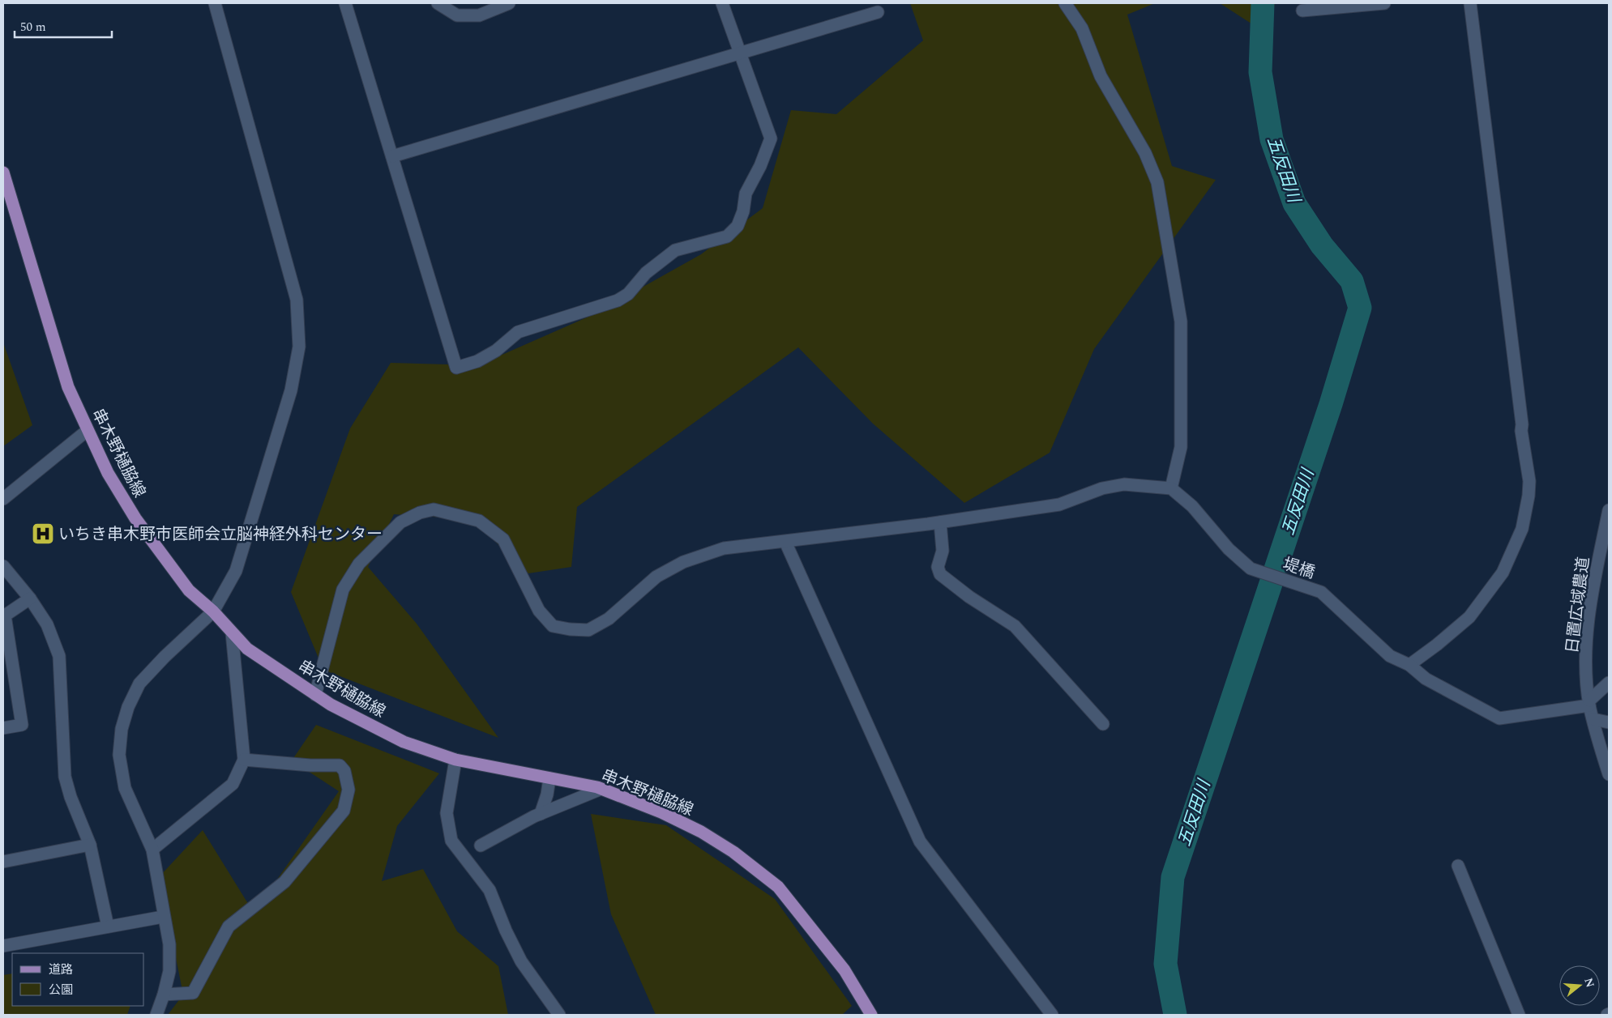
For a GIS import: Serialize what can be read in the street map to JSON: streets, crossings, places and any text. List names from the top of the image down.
{
  "streets": {
    "main road": ["串木野樋脇線"],
    "street": ["堤橋", "日置広域農道"]
  },
  "water": ["五反田川"],
  "places": {
    "hospital": ["いちき串木野市医師会立脳神経外科センター"]
  },
  "legend": ["道路", "公園"],
  "scale_bar": "50 m",
  "north": "right"
}
